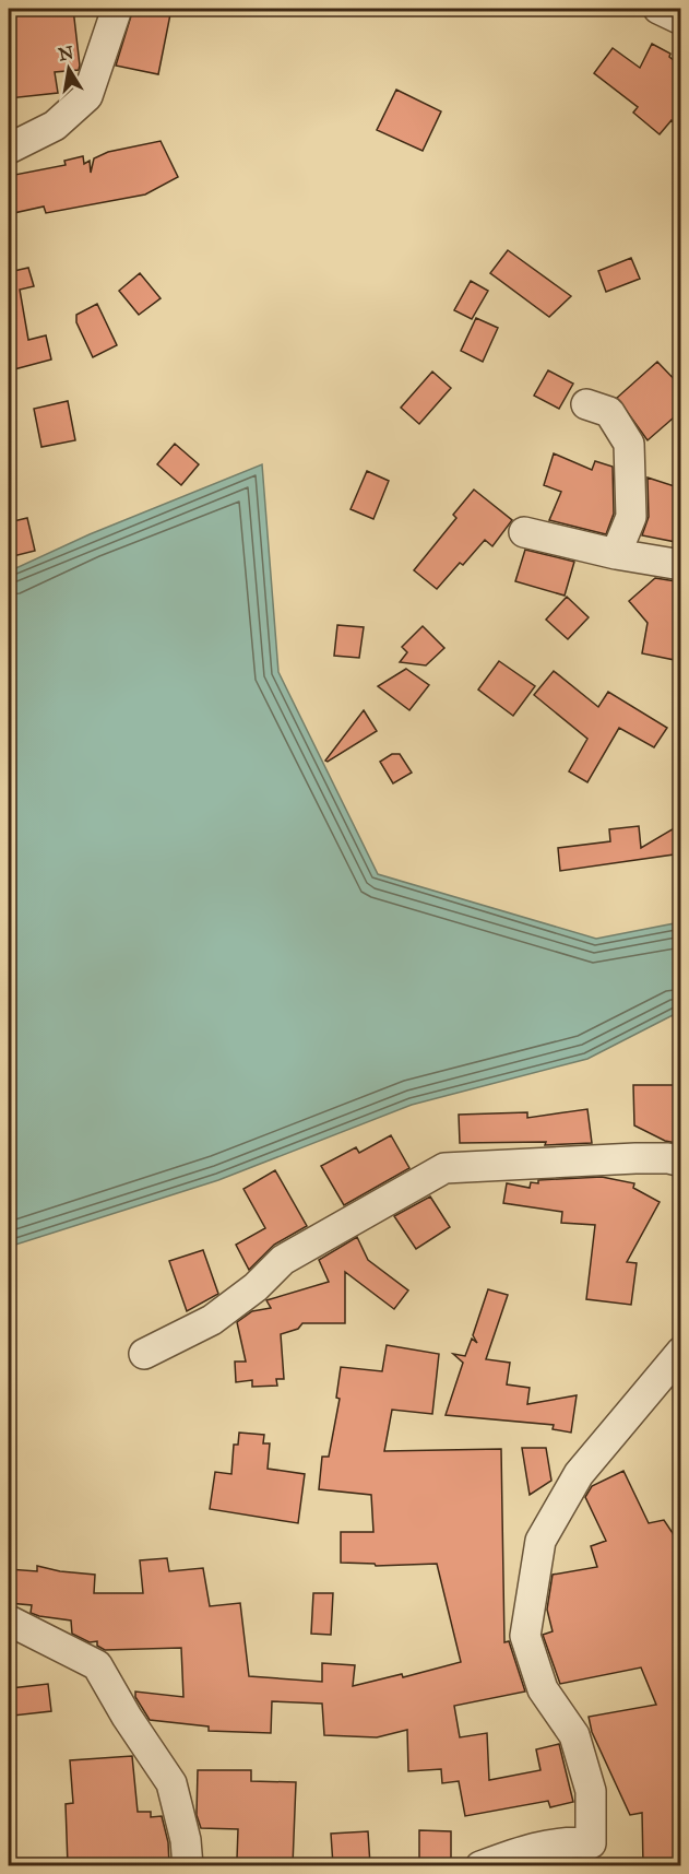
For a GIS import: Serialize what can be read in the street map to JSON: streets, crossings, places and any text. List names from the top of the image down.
{
  "north": "top"
}
